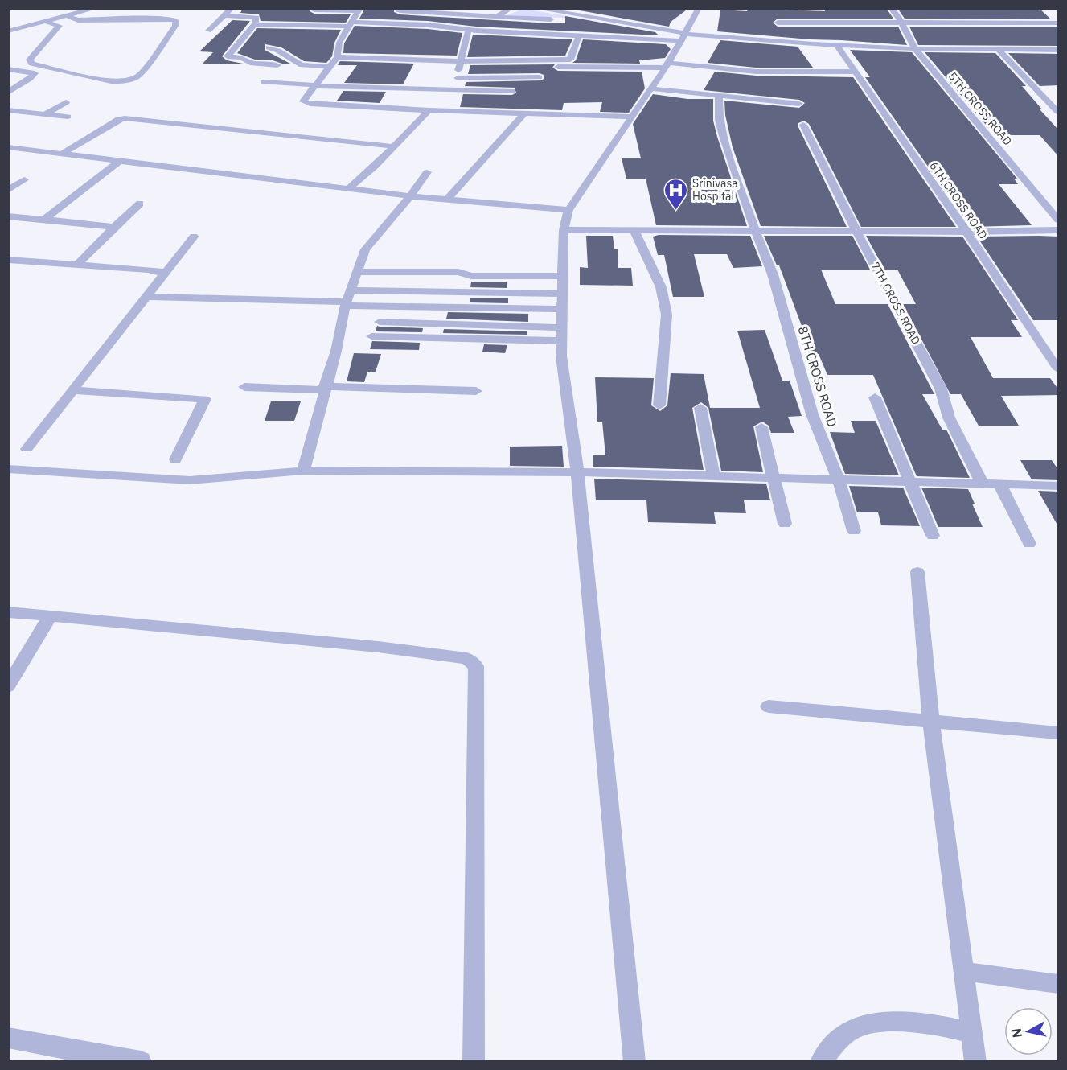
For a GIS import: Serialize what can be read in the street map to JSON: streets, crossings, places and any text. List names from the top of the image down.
{
  "streets": {
    "street": [
      "5TH CROSS ROAD",
      "6TH CROSS ROAD",
      "7TH CROSS ROAD",
      "8TH CROSS ROAD"
    ]
  },
  "places": {
    "hospital": ["Srinivasa Hospital"]
  },
  "north": "left"
}
